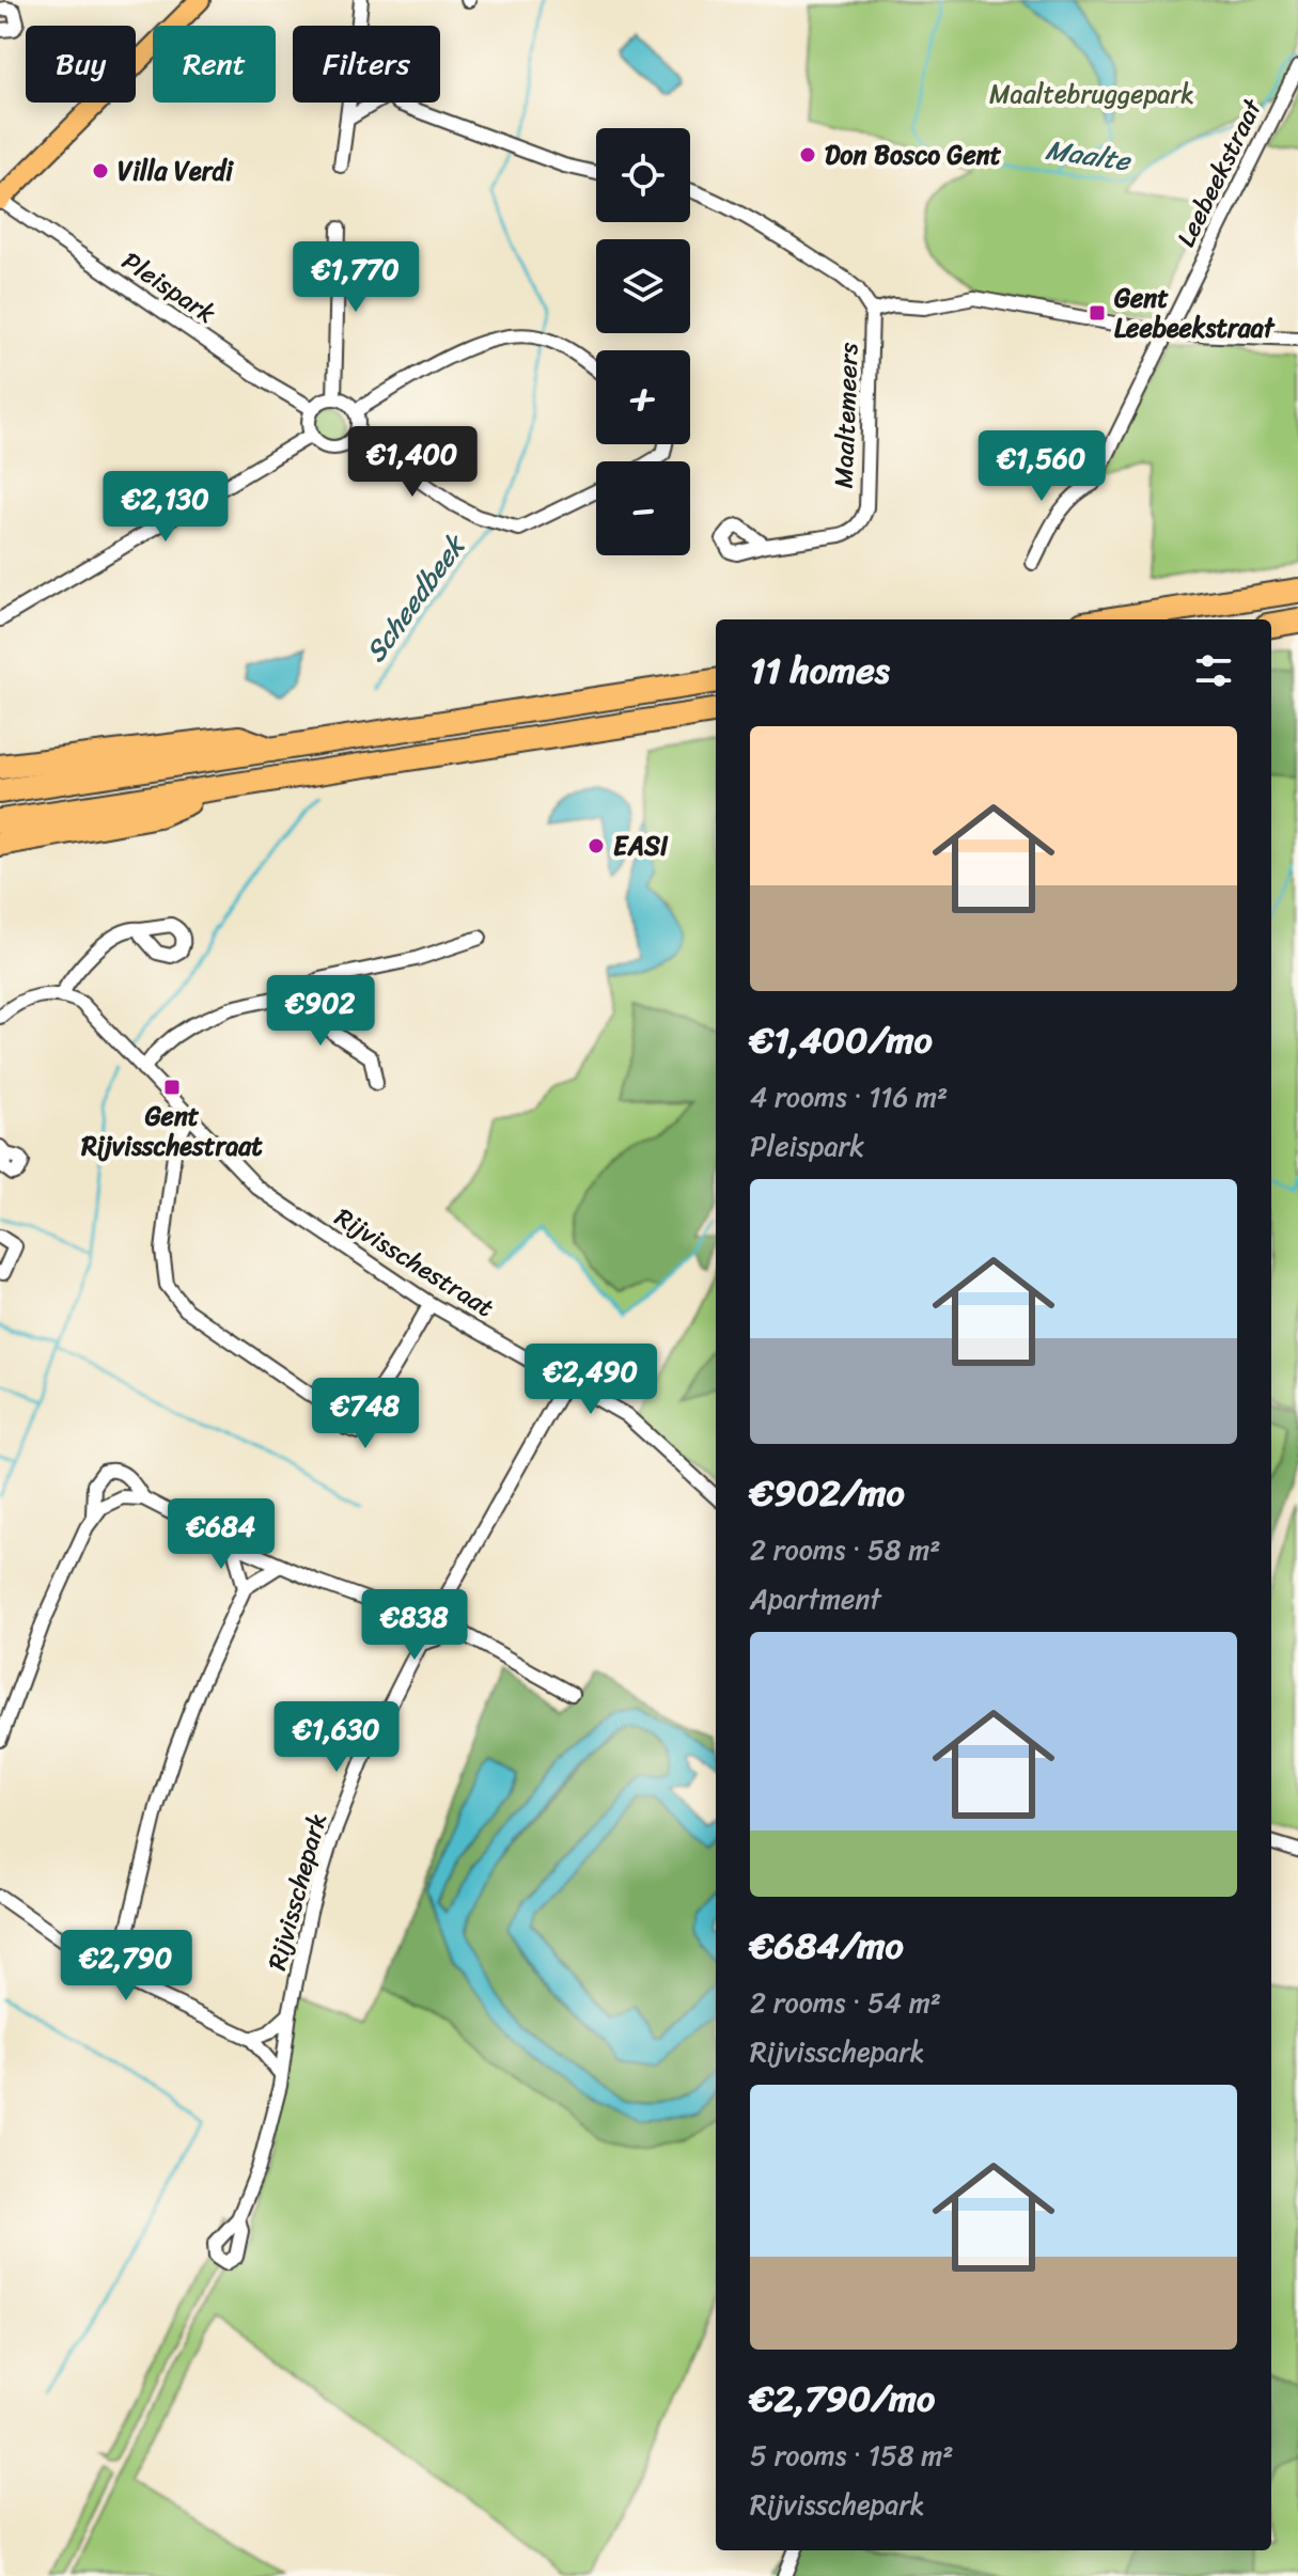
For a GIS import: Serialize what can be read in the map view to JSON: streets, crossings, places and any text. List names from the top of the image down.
{
  "streets": {
    "street": [
      "Leebeekstraat",
      "Pleispark",
      "Maaltemeers",
      "Rijvisschestraat",
      "Rijvisschepark"
    ]
  },
  "crossings": [
    ["Leebeekstraat", "Maaltemeers"],
    ["Rijvisschestraat", "Rijvisschepark"]
  ],
  "water": ["Maalte", "Scheedbeek"],
  "parks": ["Maaltebruggepark"],
  "places": {
    "other": ["Don Bosco Gent", "Villa Verdi", "EASI"],
    "transit": ["Gent Leebeekstraat", "Gent Rijvisschestraat"]
  },
  "page": {
    "chip": ["Buy", "Rent", "Filters"],
    "map_buttons": ["+", "−"],
    "price": [
      "€1,770",
      "€1,400",
      "€1,560",
      "€2,130",
      "€902",
      "€2,490",
      "€748",
      "€684",
      "€838",
      "€1,630",
      "€2,790"
    ],
    "heading": "11 homes",
    "list": [
      {
        "name": "€1,400/mo",
        "note": "4 rooms · 116 m² · Pleispark"
      },
      {
        "name": "€902/mo",
        "note": "2 rooms · 58 m² · Apartment"
      },
      {
        "name": "€684/mo",
        "note": "2 rooms · 54 m² · Rijvisschepark"
      },
      {
        "name": "€2,790/mo",
        "note": "5 rooms · 158 m² · Rijvisschepark"
      }
    ]
  }
}
